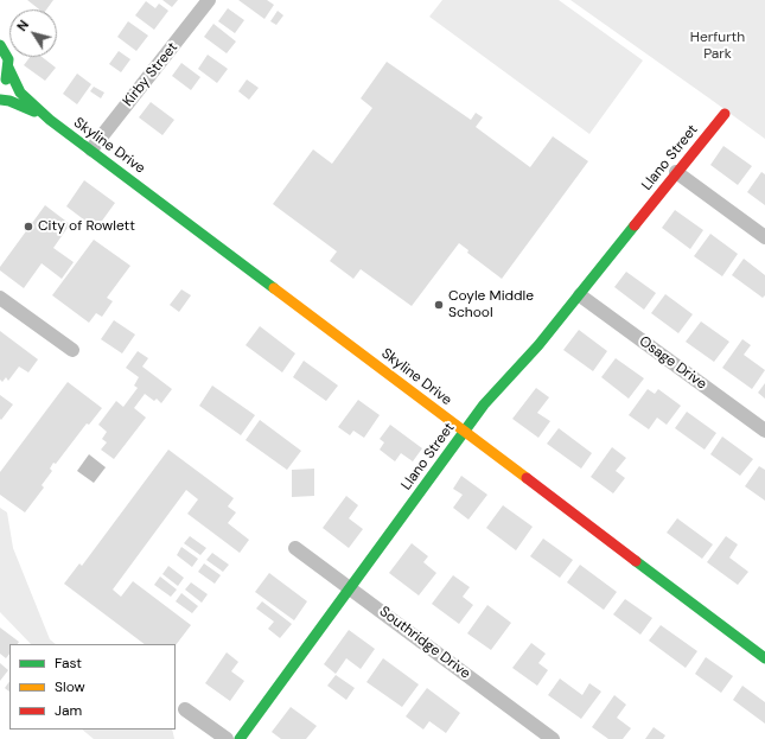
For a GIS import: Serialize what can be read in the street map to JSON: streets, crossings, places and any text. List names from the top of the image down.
{
  "streets": {
    "street": [
      "Kirby Street",
      "Skyline Drive",
      "Llano Street",
      "Osage Drive",
      "Southridge Drive"
    ]
  },
  "crossings": [
    ["Kirby Street", "Skyline Drive"],
    ["Skyline Drive", "Llano Street"],
    ["Llano Street", "Osage Drive"],
    ["Llano Street", "Southridge Drive"]
  ],
  "parks": ["Herfurth Park"],
  "places": ["City of Rowlett", "Coyle Middle School"],
  "legend": ["Fast", "Slow", "Jam"],
  "north": "top left"
}
